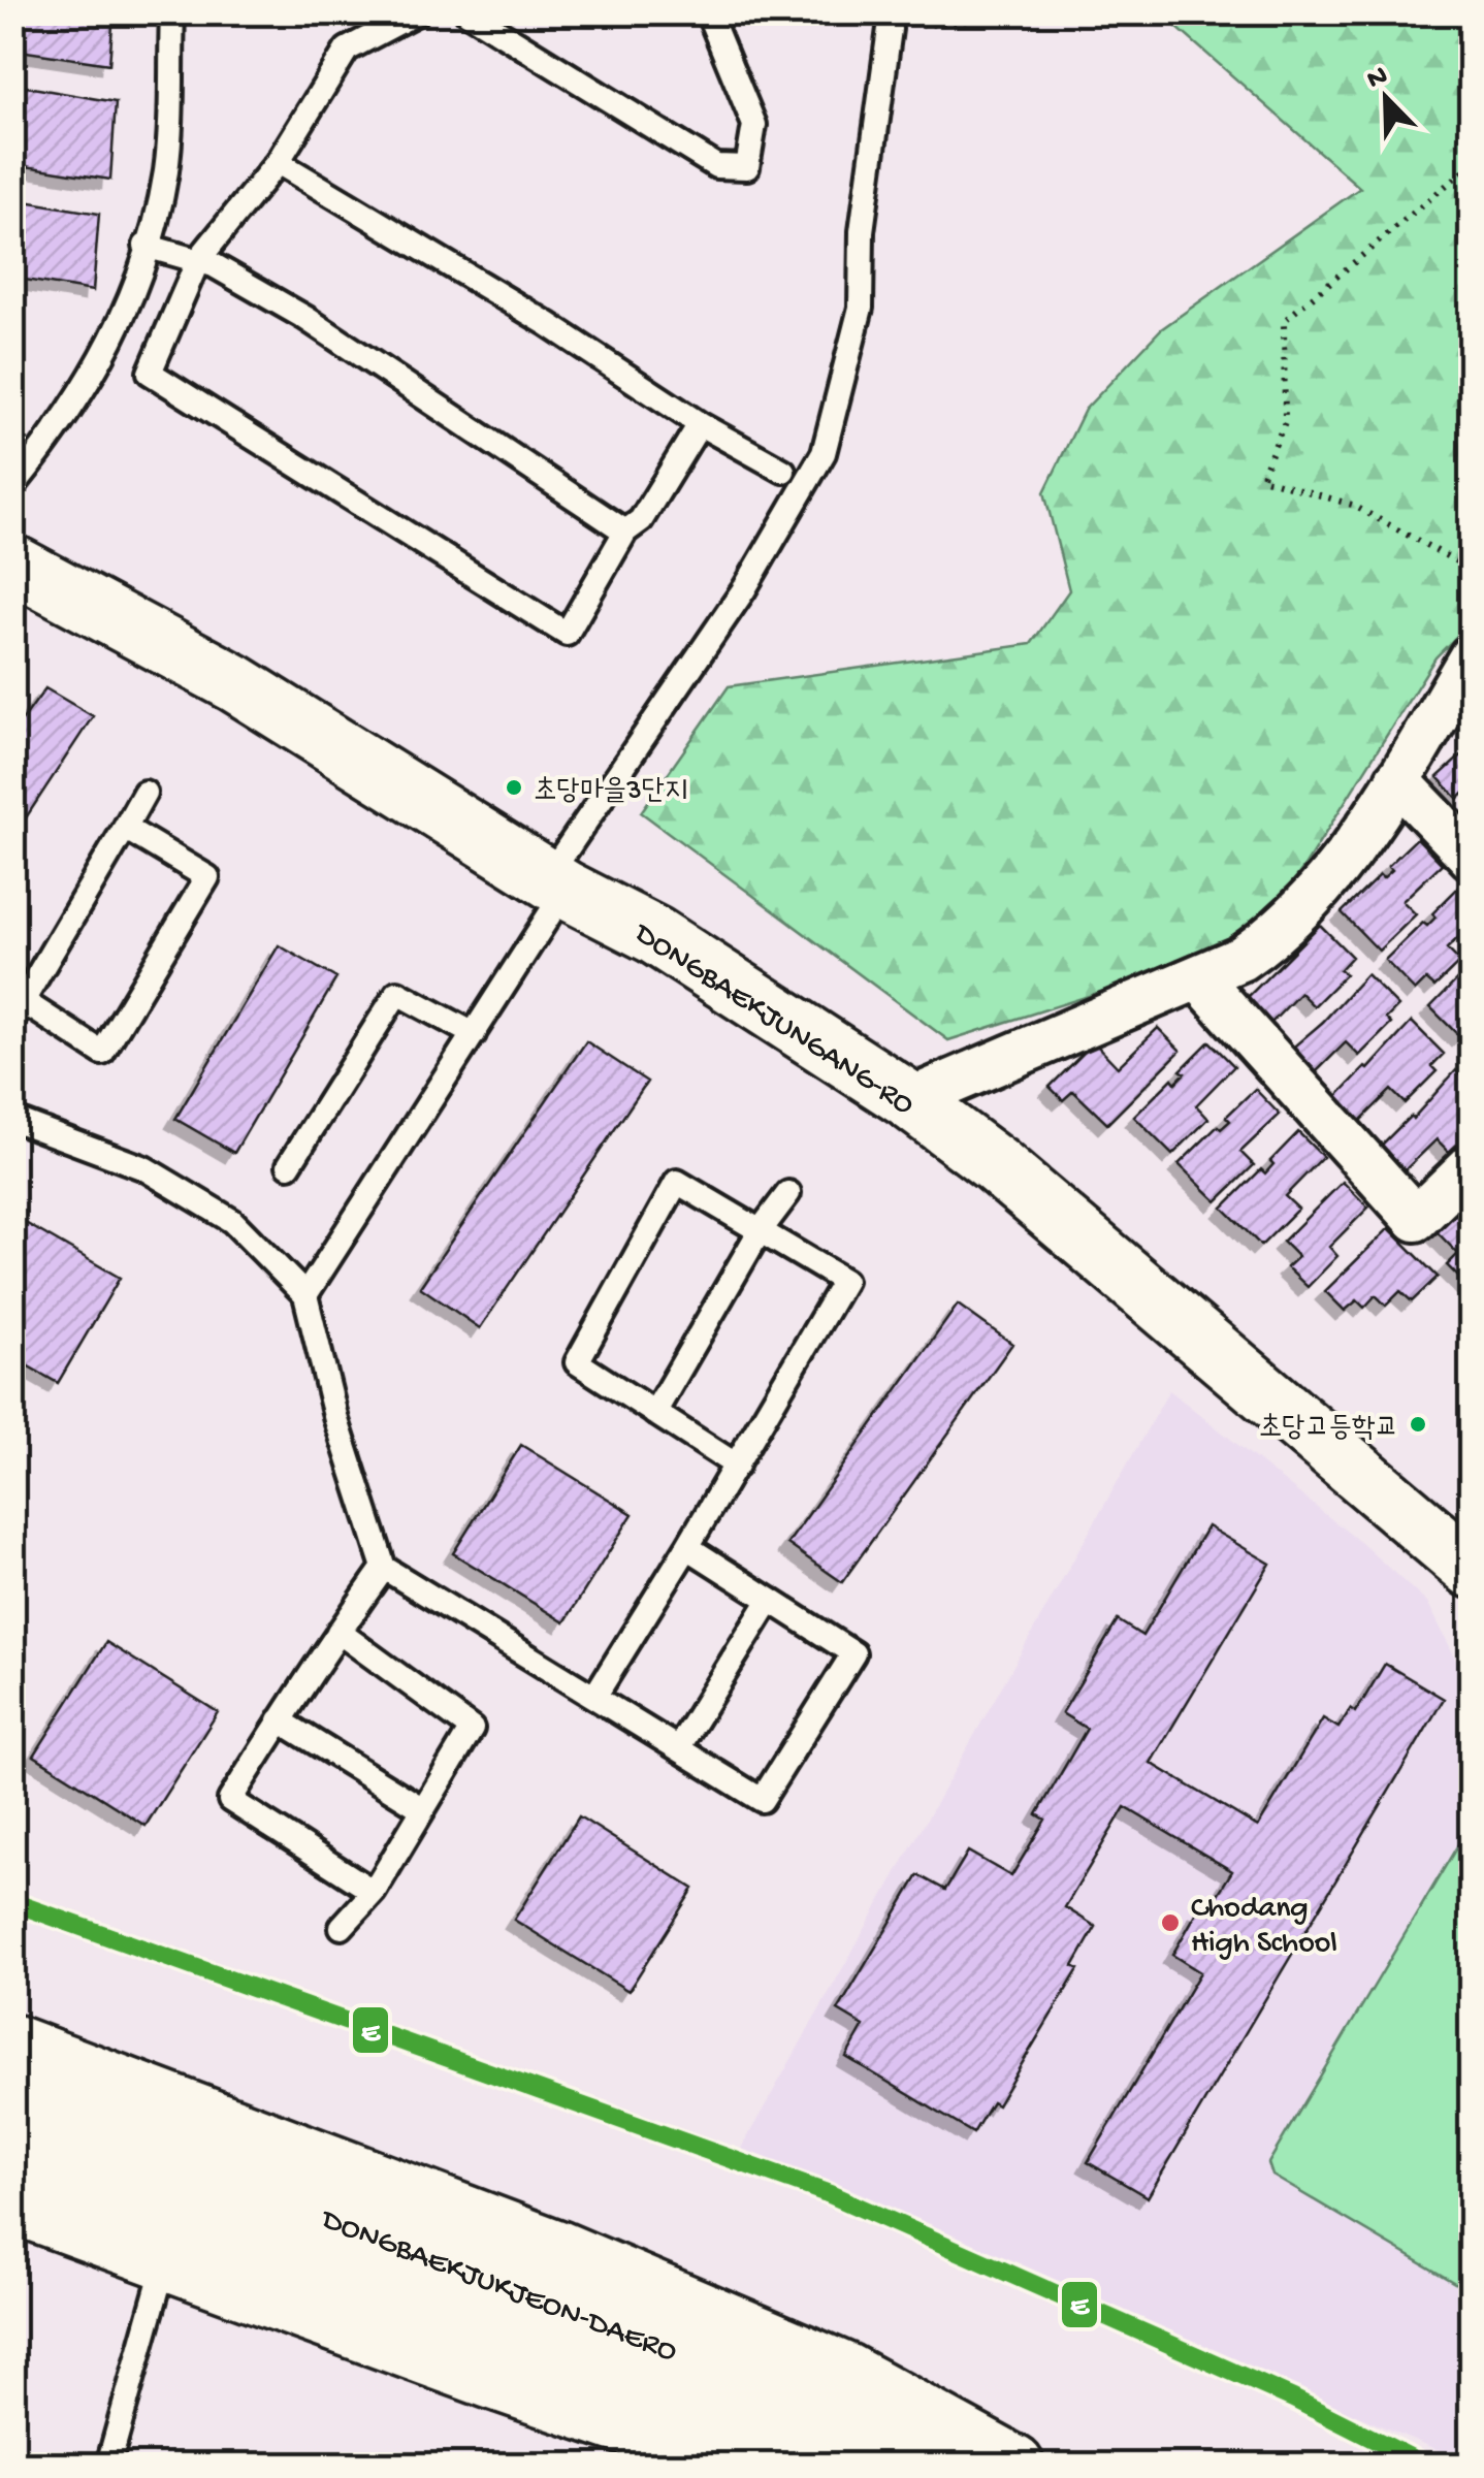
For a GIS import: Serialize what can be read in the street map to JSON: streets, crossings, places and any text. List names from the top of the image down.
{
  "streets": {
    "main road": ["DONGBAEKJUNGANG-RO", "DONGBAEKJUKJEON-DAERO"]
  },
  "places": ["초당마을3단지", "초당고등학교", "Chodang High School"],
  "lines": ["transit line E"],
  "north": "top left"
}
